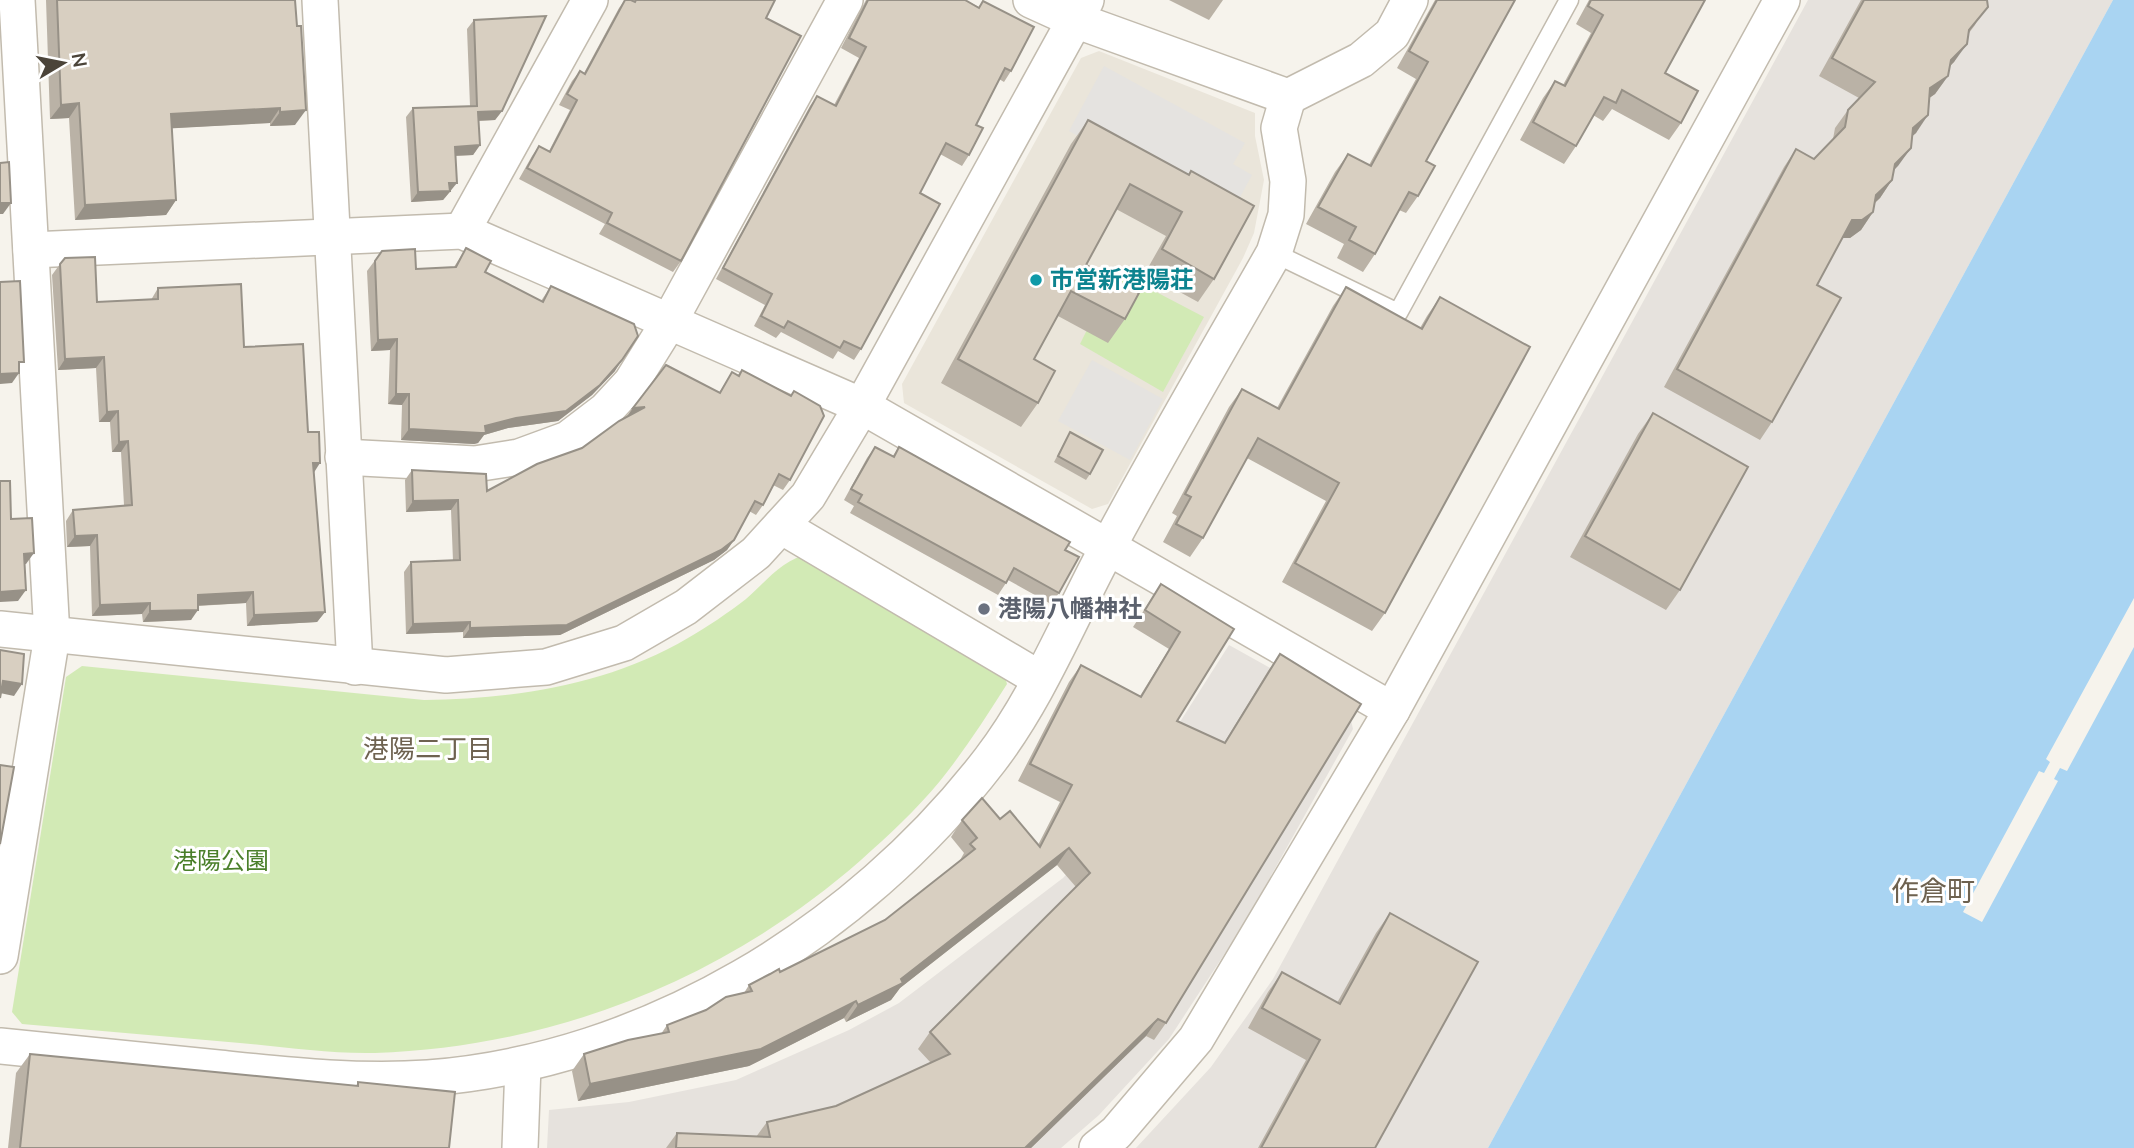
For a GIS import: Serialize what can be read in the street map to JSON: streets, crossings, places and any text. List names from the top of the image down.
{
  "districts": ["港陽二丁目", "作倉町"],
  "parks": ["港陽公園"],
  "places": ["市営新港陽荘", "港陽八幡神社"],
  "north": "right"
}
